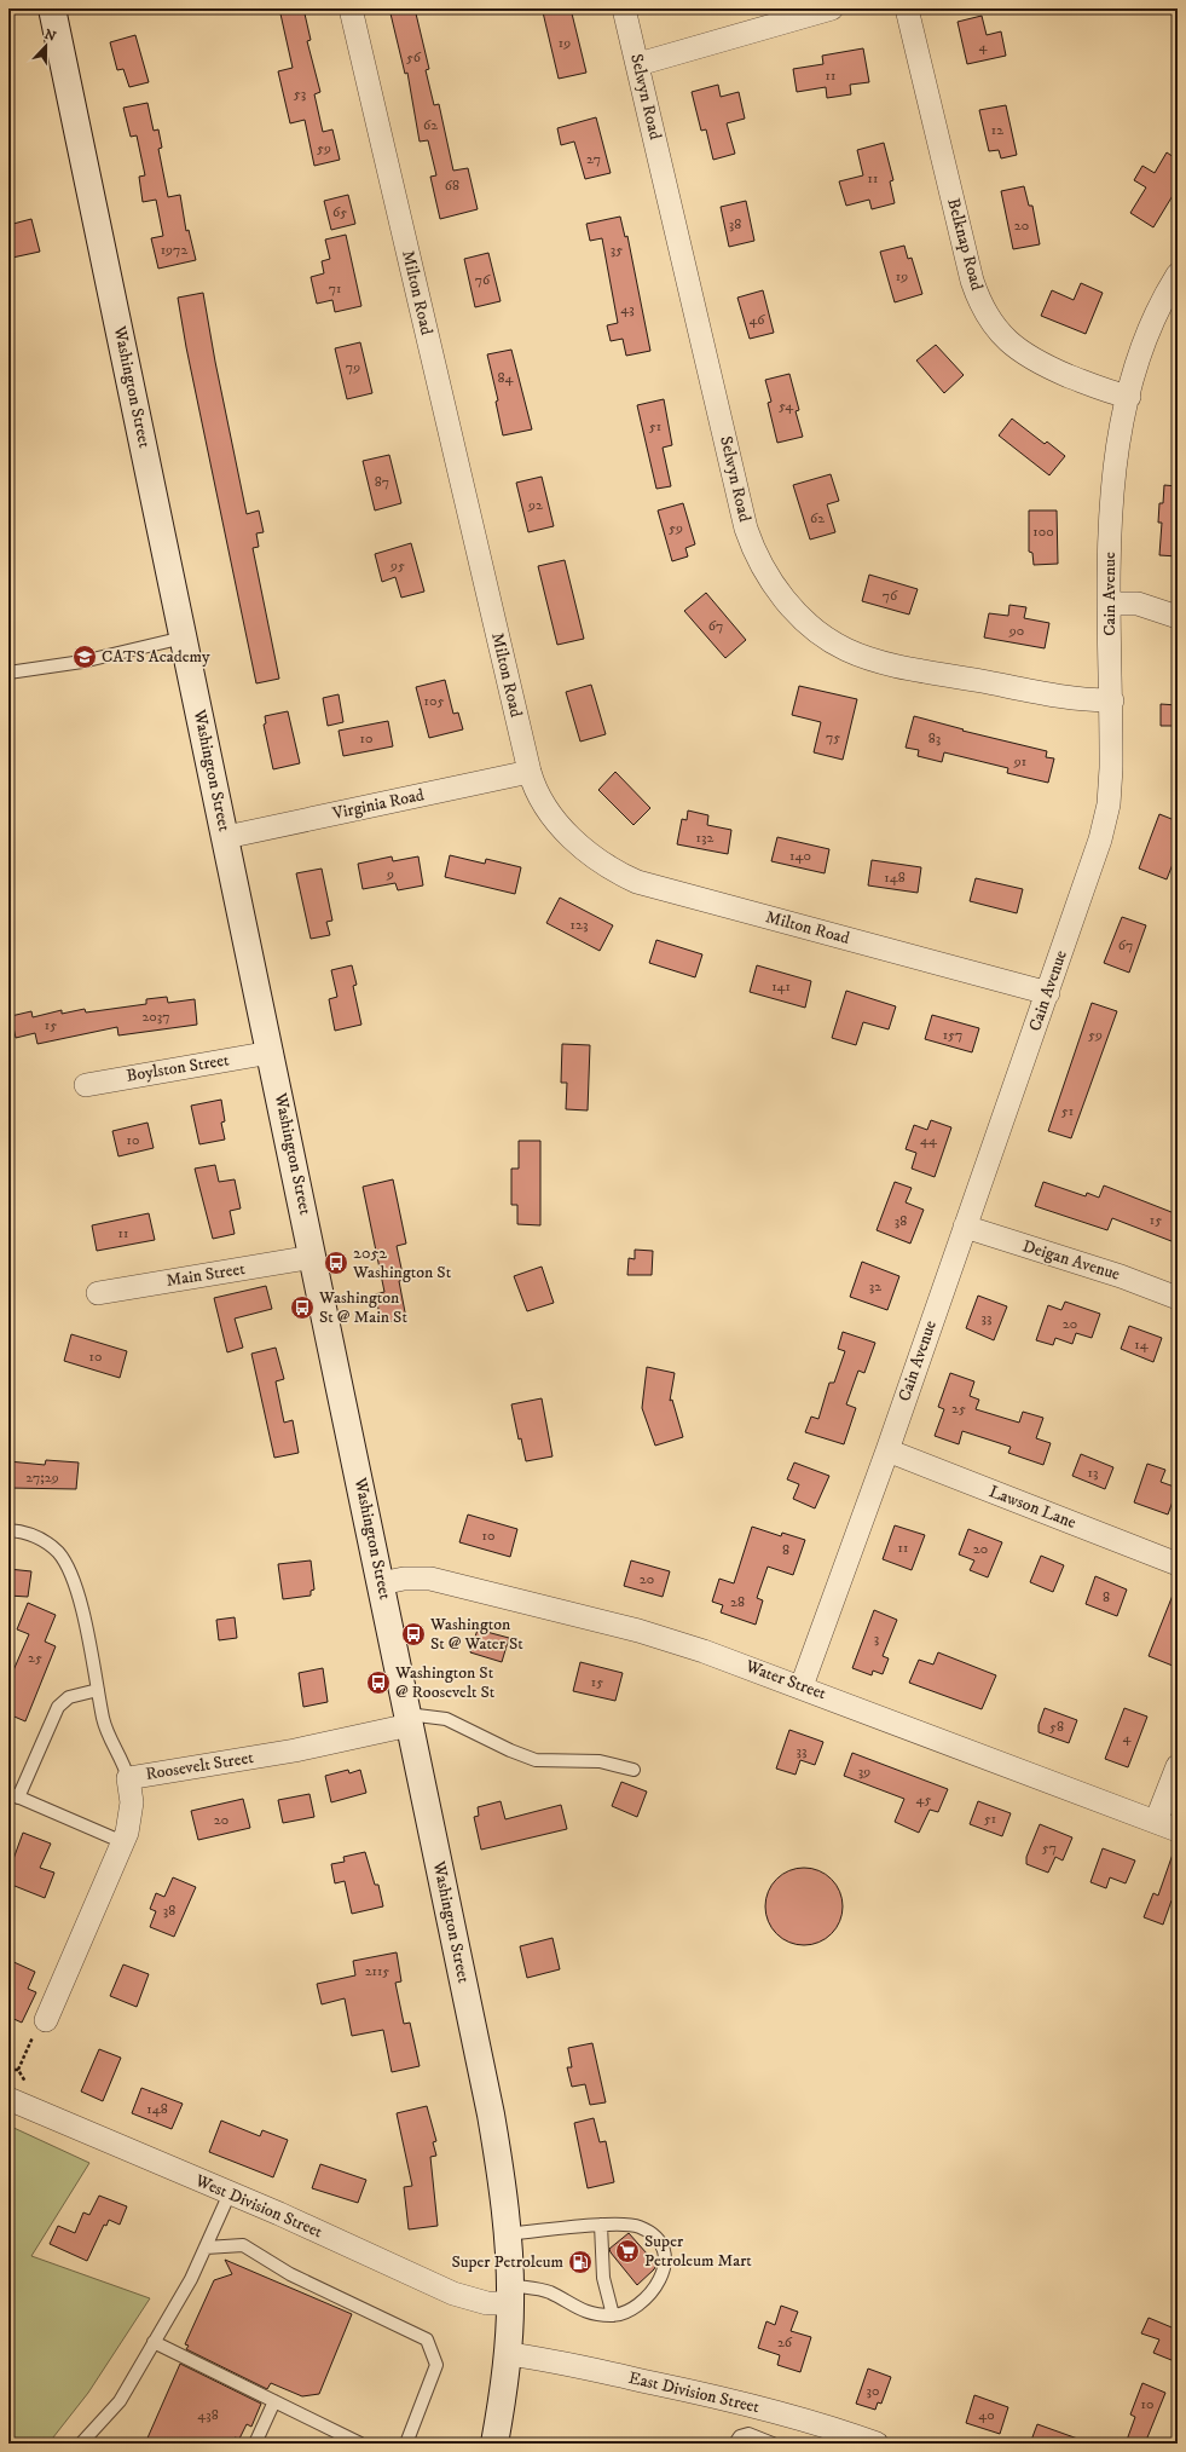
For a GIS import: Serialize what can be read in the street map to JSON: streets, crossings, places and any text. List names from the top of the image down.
{
  "streets": {
    "main road": ["Washington Street"],
    "street": [
      "Selwyn Road",
      "Belknap Road",
      "Milton Road",
      "Cain Avenue",
      "Virginia Road",
      "Boylston Street",
      "Deigan Avenue",
      "Main Street",
      "Lawson Lane",
      "Water Street",
      "Roosevelt Street",
      "West Division Street",
      "East Division Street"
    ]
  },
  "crossings": [
    ["Selwyn Road", "Cain Avenue"],
    ["Belknap Road", "Cain Avenue"],
    ["Milton Road", "Cain Avenue"],
    ["Milton Road", "Virginia Road"],
    ["Washington Street", "Virginia Road"],
    ["Washington Street", "Boylston Street"],
    ["Washington Street", "Main Street"],
    ["Washington Street", "Water Street"],
    ["Washington Street", "Roosevelt Street"],
    ["Washington Street", "West Division Street"],
    ["Washington Street", "East Division Street"],
    ["Cain Avenue", "Deigan Avenue"],
    ["Cain Avenue", "Lawson Lane"],
    ["Cain Avenue", "Water Street"]
  ],
  "places": {
    "school or university": ["CATS Academy"],
    "bus stop": [
      "2052 Washington St",
      "Washington St @ Main St",
      "Washington St @ Water St",
      "Washington St @ Roosevelt St"
    ],
    "supermarket": ["Super Petroleum Mart"],
    "fuel station": ["Super Petroleum"]
  },
  "house_numbers": [
    "19",
    "4",
    "56",
    "11",
    "53",
    "62",
    "12",
    "59",
    "27",
    "11",
    "68",
    "65",
    "38",
    "20",
    "1972",
    "35",
    "19",
    "76",
    "71",
    "43",
    "46",
    "79",
    "84",
    "54",
    "51",
    "87",
    "92",
    "62",
    "59",
    "100",
    "95",
    "76",
    "67",
    "90",
    "105",
    "75",
    "10",
    "83",
    "91",
    "132",
    "140",
    "9",
    "148",
    "123",
    "67",
    "141",
    "2037",
    "15",
    "157",
    "59",
    "51",
    "10",
    "44",
    "15",
    "38",
    "11",
    "32",
    "33",
    "20",
    "14",
    "10",
    "25",
    "13",
    "27;29",
    "10",
    "11",
    "20",
    "8",
    "20",
    "8",
    "28",
    "3",
    "25",
    "15",
    "58",
    "4",
    "33",
    "39",
    "45",
    "51",
    "20",
    "57",
    "38",
    "2115",
    "148",
    "26",
    "30",
    "10",
    "438",
    "40"
  ],
  "north": "top"
}
